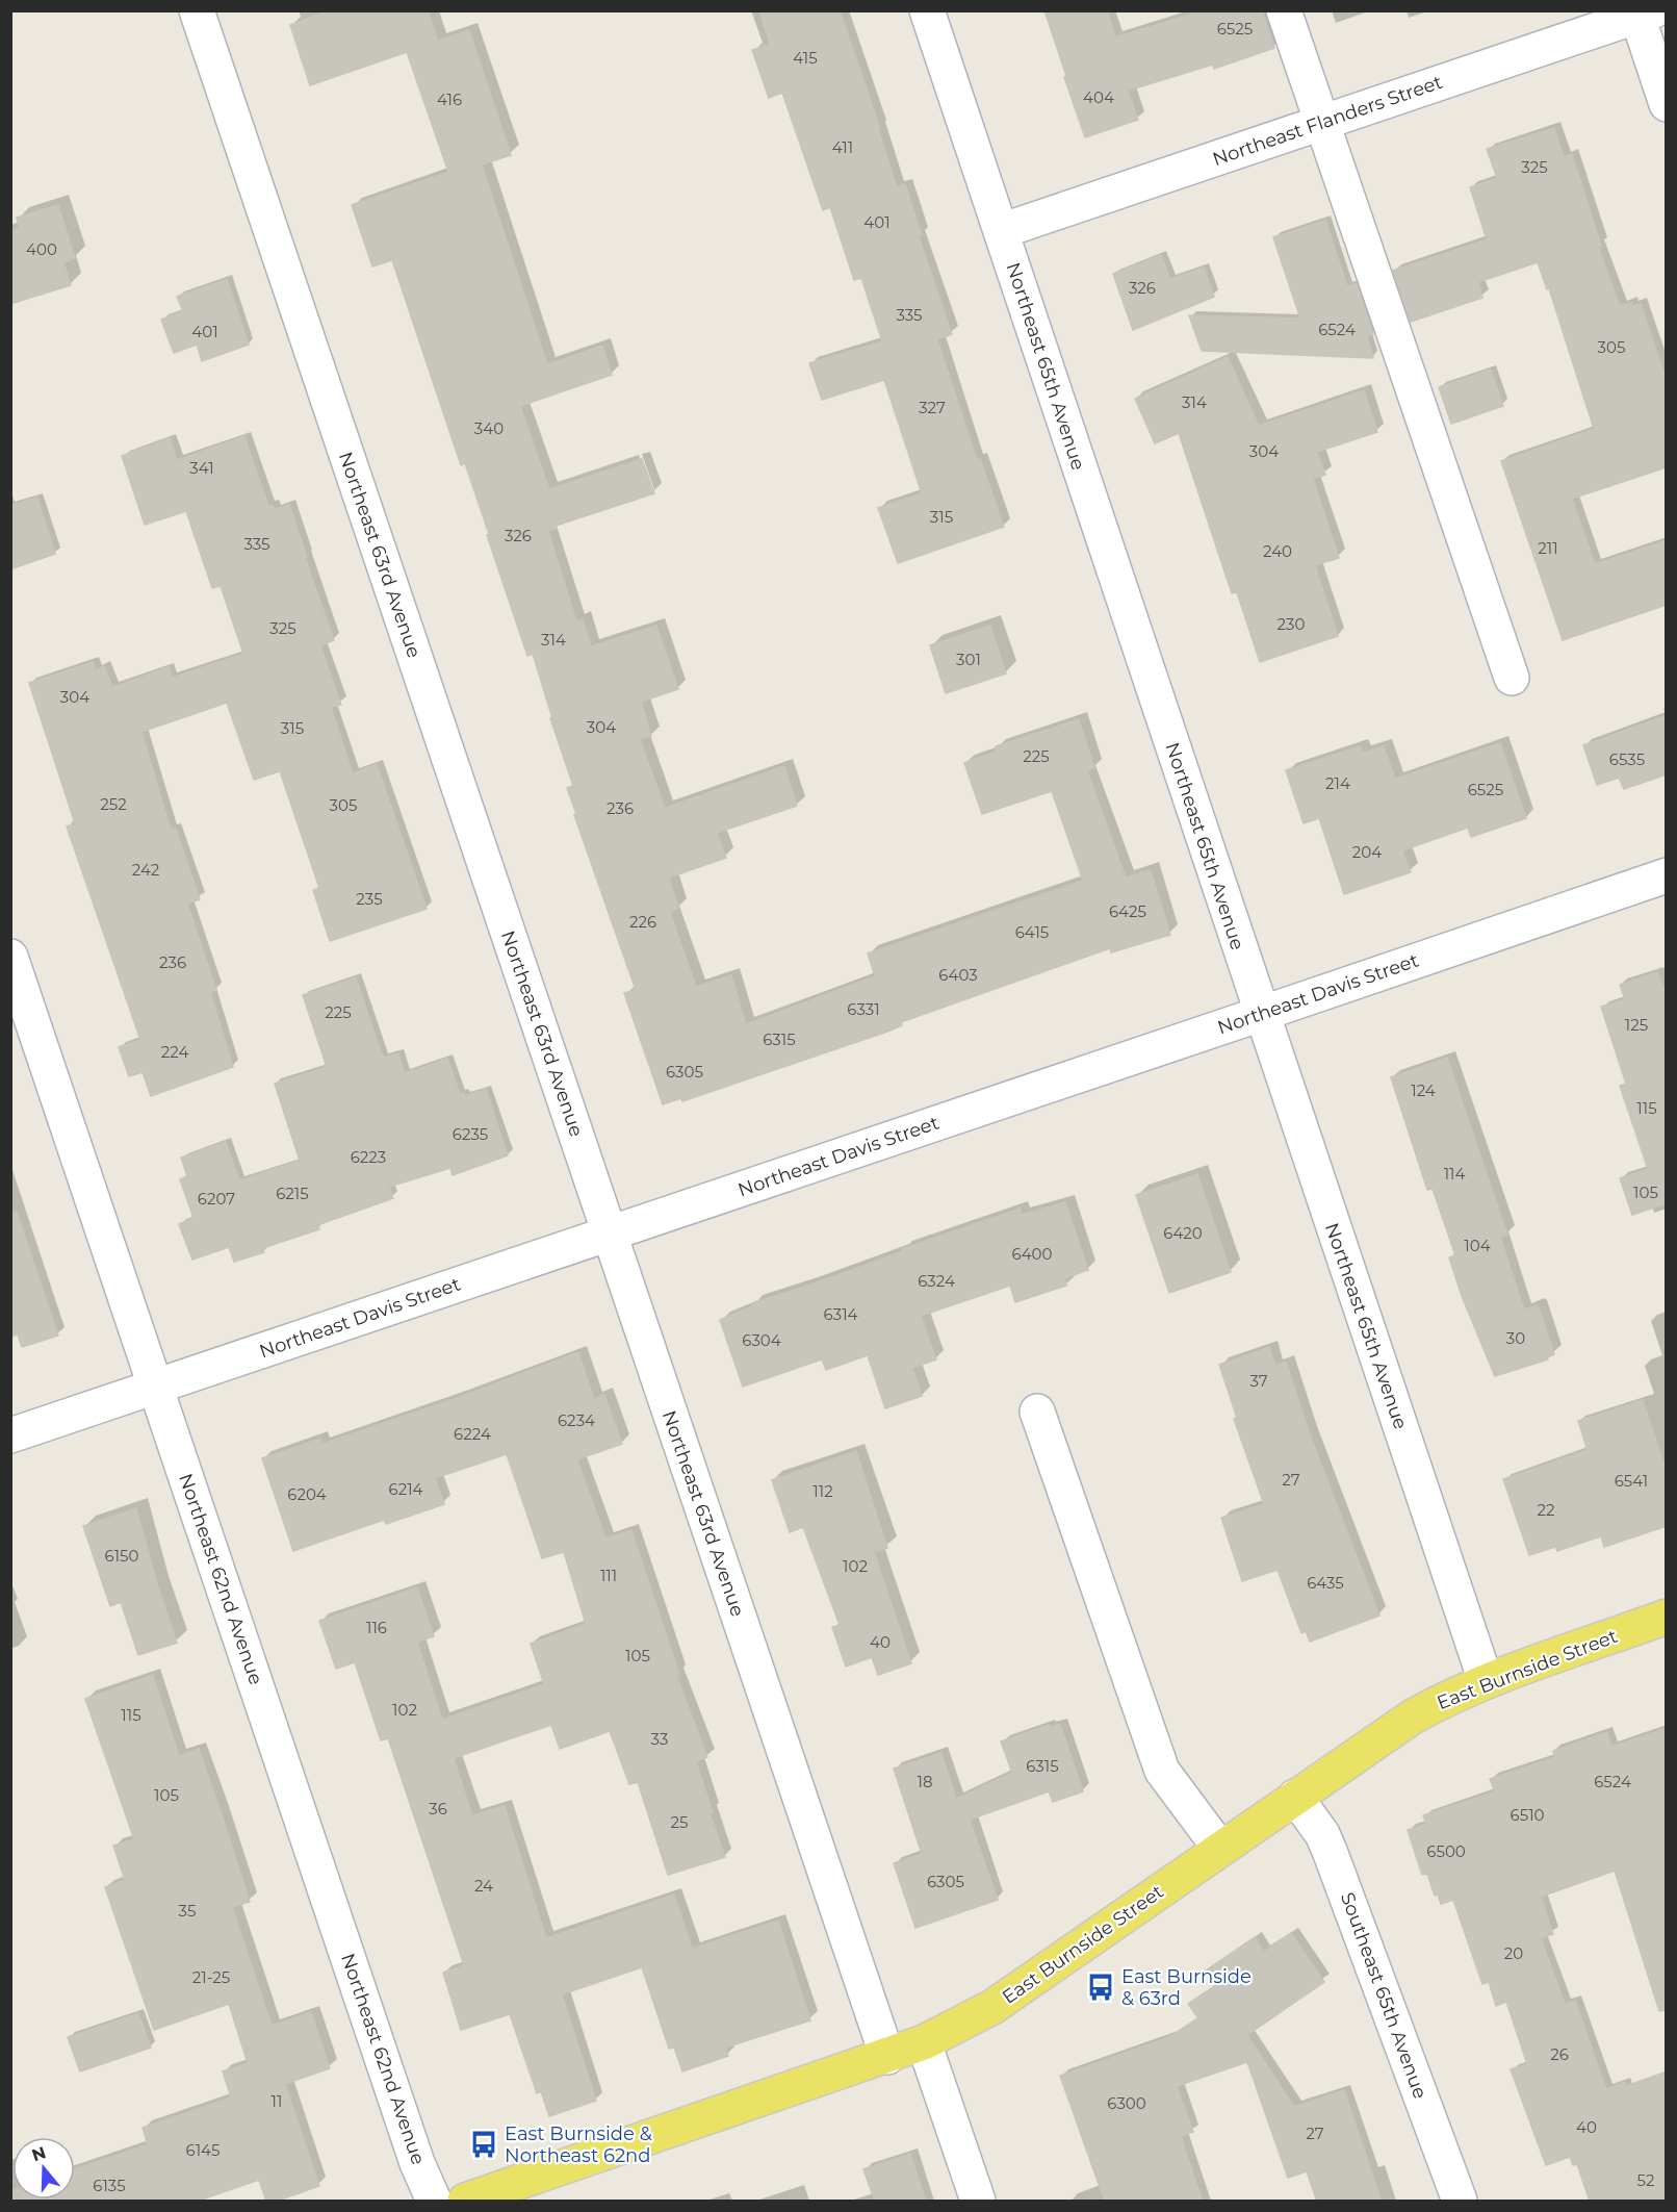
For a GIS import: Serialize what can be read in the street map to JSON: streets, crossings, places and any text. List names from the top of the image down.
{
  "streets": {
    "main road": ["East Burnside Street"],
    "street": [
      "Northeast Flanders Street",
      "Northeast 65th Avenue",
      "Northeast 63rd Avenue",
      "Northeast Davis Street",
      "Northeast 62nd Avenue",
      "Southeast 65th Avenue"
    ]
  },
  "crossings": [
    ["Northeast Flanders Street", "Northeast 65th Avenue"],
    ["Northeast 65th Avenue", "Northeast Davis Street"],
    ["Northeast 65th Avenue", "East Burnside Street"],
    ["Northeast 63rd Avenue", "Northeast Davis Street"],
    ["Northeast 63rd Avenue", "East Burnside Street"],
    ["Northeast Davis Street", "Northeast 62nd Avenue"],
    ["East Burnside Street", "Southeast 65th Avenue"]
  ],
  "places": {
    "bus stop": ["East Burnside & 63rd", "East Burnside & Northeast 62nd"]
  },
  "house_numbers": [
    "6525",
    "415",
    "404",
    "416",
    "411",
    "325",
    "401",
    "400",
    "326",
    "335",
    "6524",
    "401",
    "305",
    "314",
    "327",
    "340",
    "304",
    "341",
    "315",
    "326",
    "335",
    "211",
    "240",
    "230",
    "325",
    "314",
    "301",
    "304",
    "304",
    "315",
    "225",
    "6535",
    "214",
    "6525",
    "252",
    "305",
    "236",
    "204",
    "242",
    "235",
    "6425",
    "226",
    "6415",
    "236",
    "6403",
    "6331",
    "225",
    "125",
    "6315",
    "224",
    "6305",
    "124",
    "115",
    "6235",
    "6223",
    "114",
    "105",
    "6215",
    "6207",
    "6420",
    "104",
    "6400",
    "6324",
    "6314",
    "30",
    "6304",
    "37",
    "6234",
    "6224",
    "27",
    "6541",
    "6214",
    "112",
    "6204",
    "22",
    "6150",
    "102",
    "111",
    "6435",
    "116",
    "40",
    "105",
    "102",
    "115",
    "33",
    "6315",
    "18",
    "6524",
    "105",
    "36",
    "6510",
    "25",
    "6500",
    "6305",
    "24",
    "35",
    "20",
    "21-25",
    "26",
    "11",
    "6300",
    "40",
    "27",
    "6145",
    "52",
    "6135"
  ],
  "north": "top"
}
